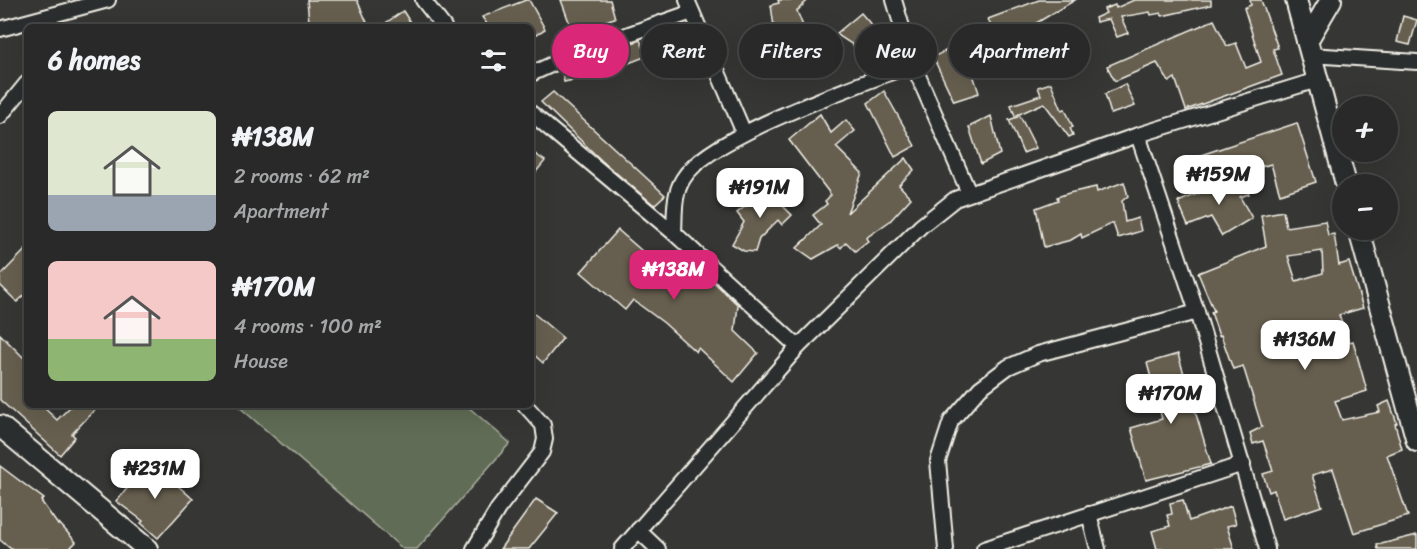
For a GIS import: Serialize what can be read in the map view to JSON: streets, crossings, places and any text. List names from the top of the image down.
{
  "page": {
    "chip": [
      "Buy",
      "Rent",
      "Filters",
      "New",
      "Apartment"
    ],
    "heading": "6 homes",
    "map_buttons": ["+", "−"],
    "list": [
      {
        "name": "₦138M",
        "note": "2 rooms · 62 m² · Apartment"
      },
      {
        "name": "₦170M",
        "note": "4 rooms · 100 m² · House"
      }
    ],
    "price": [
      "₦159M",
      "₦191M",
      "₦138M",
      "₦136M",
      "₦170M",
      "₦231M"
    ]
  }
}
